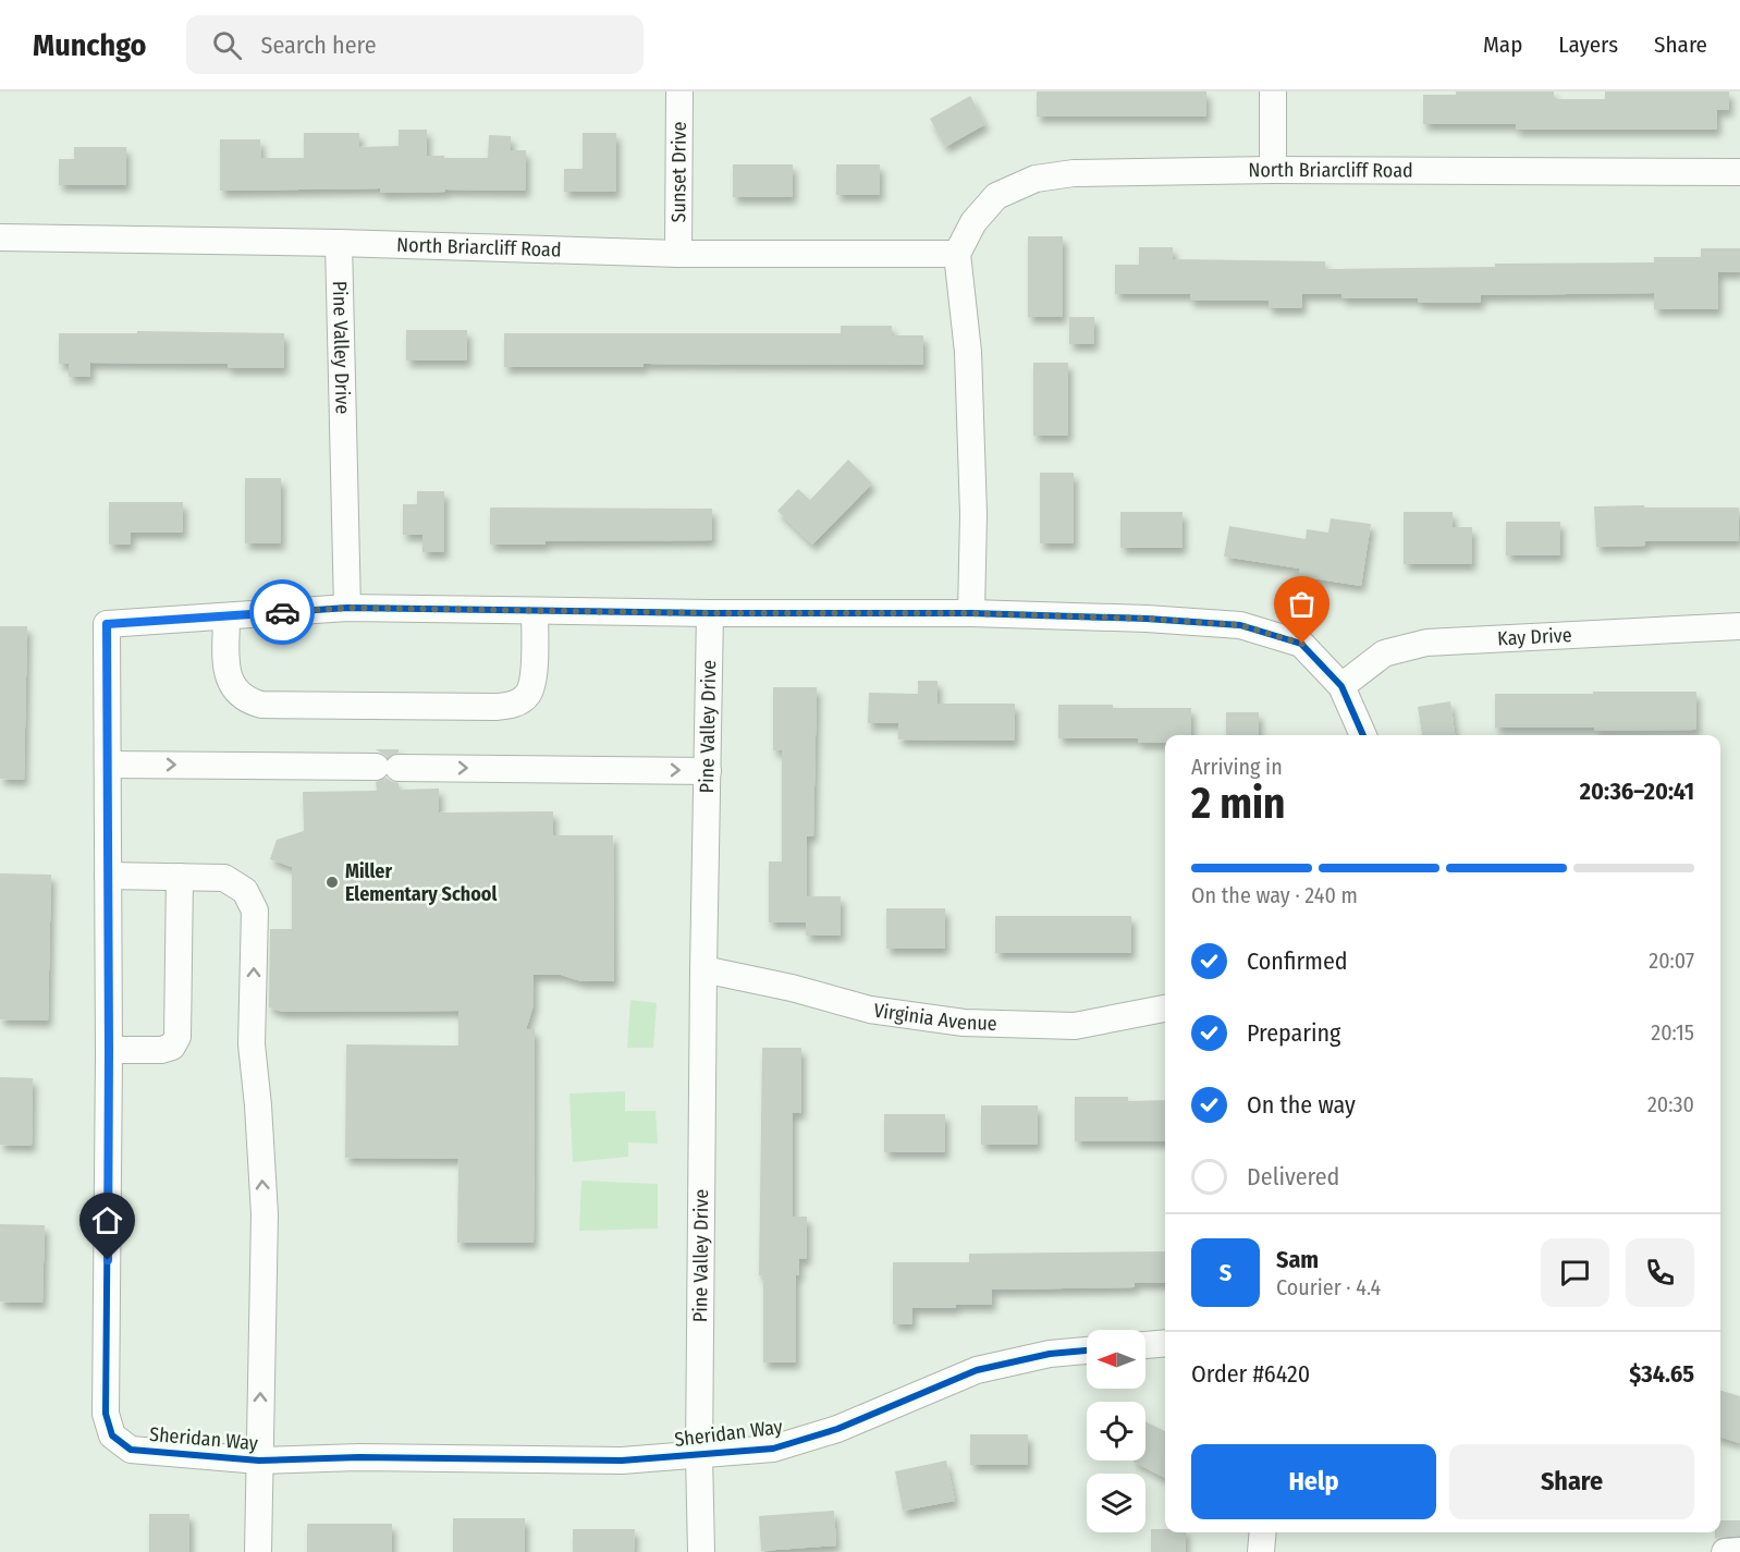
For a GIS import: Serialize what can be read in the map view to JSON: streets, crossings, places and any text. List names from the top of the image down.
{
  "streets": {
    "street": [
      "North Briarcliff Road",
      "Sunset Drive",
      "Pine Valley Drive",
      "Kay Drive",
      "Virginia Avenue",
      "Sheridan Way"
    ]
  },
  "crossings": [
    ["North Briarcliff Road", "Sunset Drive"],
    ["North Briarcliff Road", "Pine Valley Drive"],
    ["Pine Valley Drive", "Virginia Avenue"],
    ["Pine Valley Drive", "Sheridan Way"]
  ],
  "places": ["Miller Elementary School"],
  "north": "left",
  "page": {
    "header": "Munchgo",
    "search": "Search here",
    "nav": ["Map", "Layers", "Share"],
    "heading": ["2 min", "Arriving in", "20:36–20:41"],
    "panel": [
      "Sam",
      "Courier · 4.4",
      "Order #6420",
      "$34.65"
    ],
    "bar": "On the way · 240 m",
    "list": [
      ["Confirmed", "20:07"],
      ["Preparing", "20:15"],
      ["On the way", "20:30"],
      "Delivered"
    ],
    "round": "S",
    "buttons": ["Help", "Share"]
  }
}
